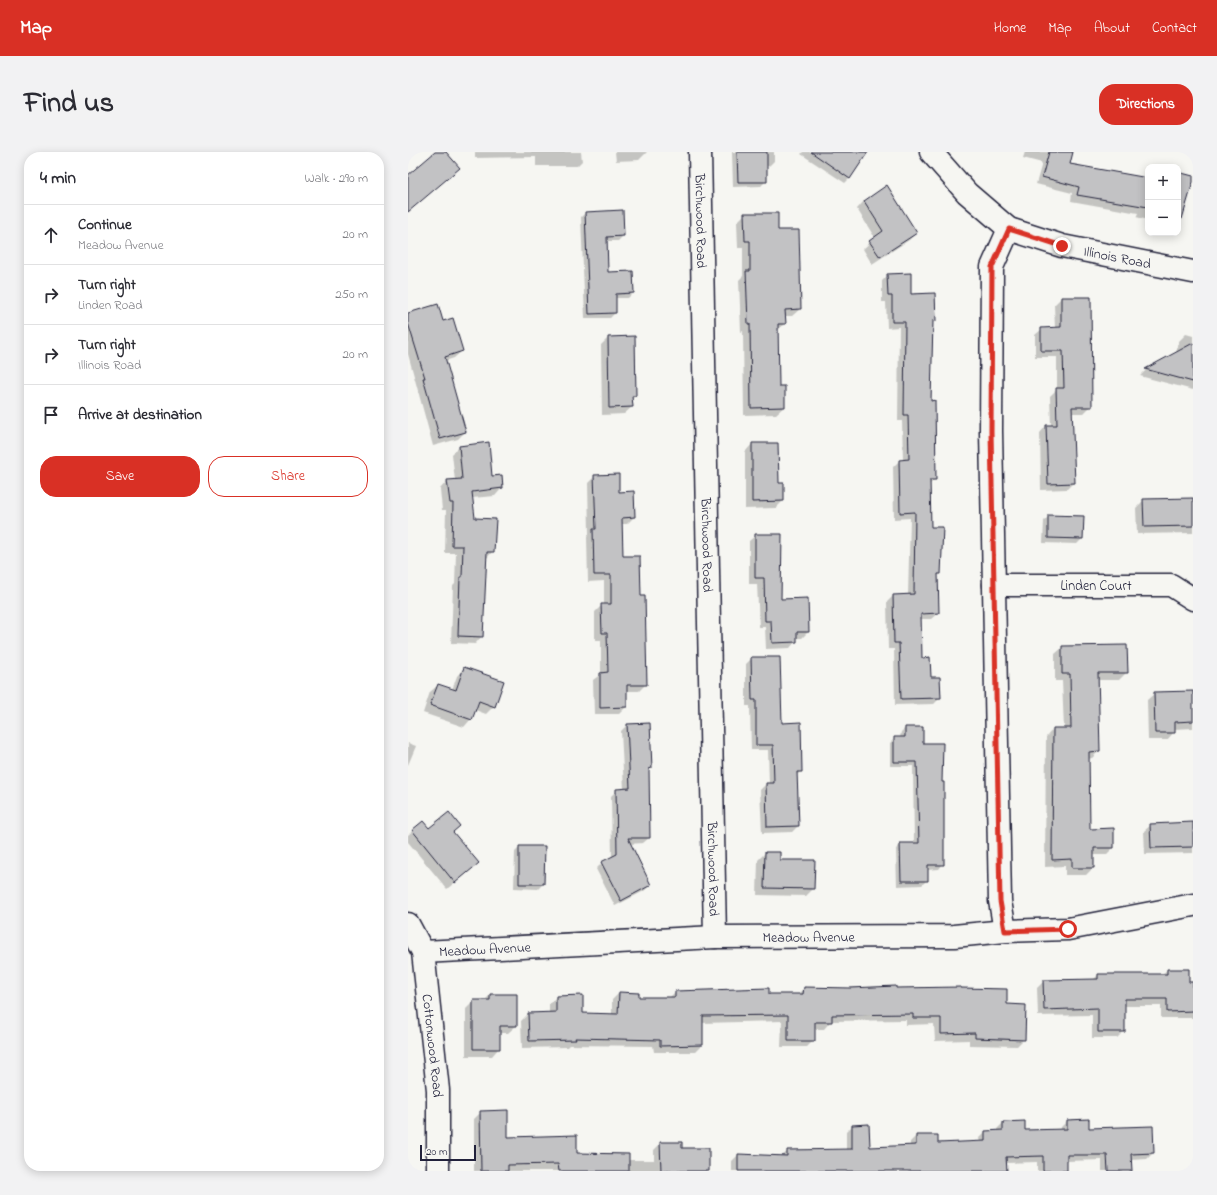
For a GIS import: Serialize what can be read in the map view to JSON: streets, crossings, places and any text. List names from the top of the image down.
{
  "streets": {
    "street": [
      "Birchwood Road",
      "Illinois Road",
      "Linden Court",
      "Meadow Avenue",
      "Cottonwood Road"
    ]
  },
  "crossings": [
    ["Birchwood Road", "Meadow Avenue"],
    ["Meadow Avenue", "Cottonwood Road"]
  ],
  "scale_bar": "20 m",
  "page": {
    "header": "Map",
    "nav": [
      "Home",
      "Map",
      "About",
      "Contact"
    ],
    "title": "Find us",
    "buttons": [
      "Directions",
      ["Save", "Share"]
    ],
    "heading": ["4 min", "Walk · 290 m"],
    "map_buttons": ["+", "−"],
    "list": [
      ["Continue", "Meadow Avenue", "20 m"],
      ["Turn right", "Linden Road", "250 m"],
      ["Turn right", "Illinois Road", "20 m"],
      "Arrive at destination"
    ],
    "scale": "20 m"
  }
}
